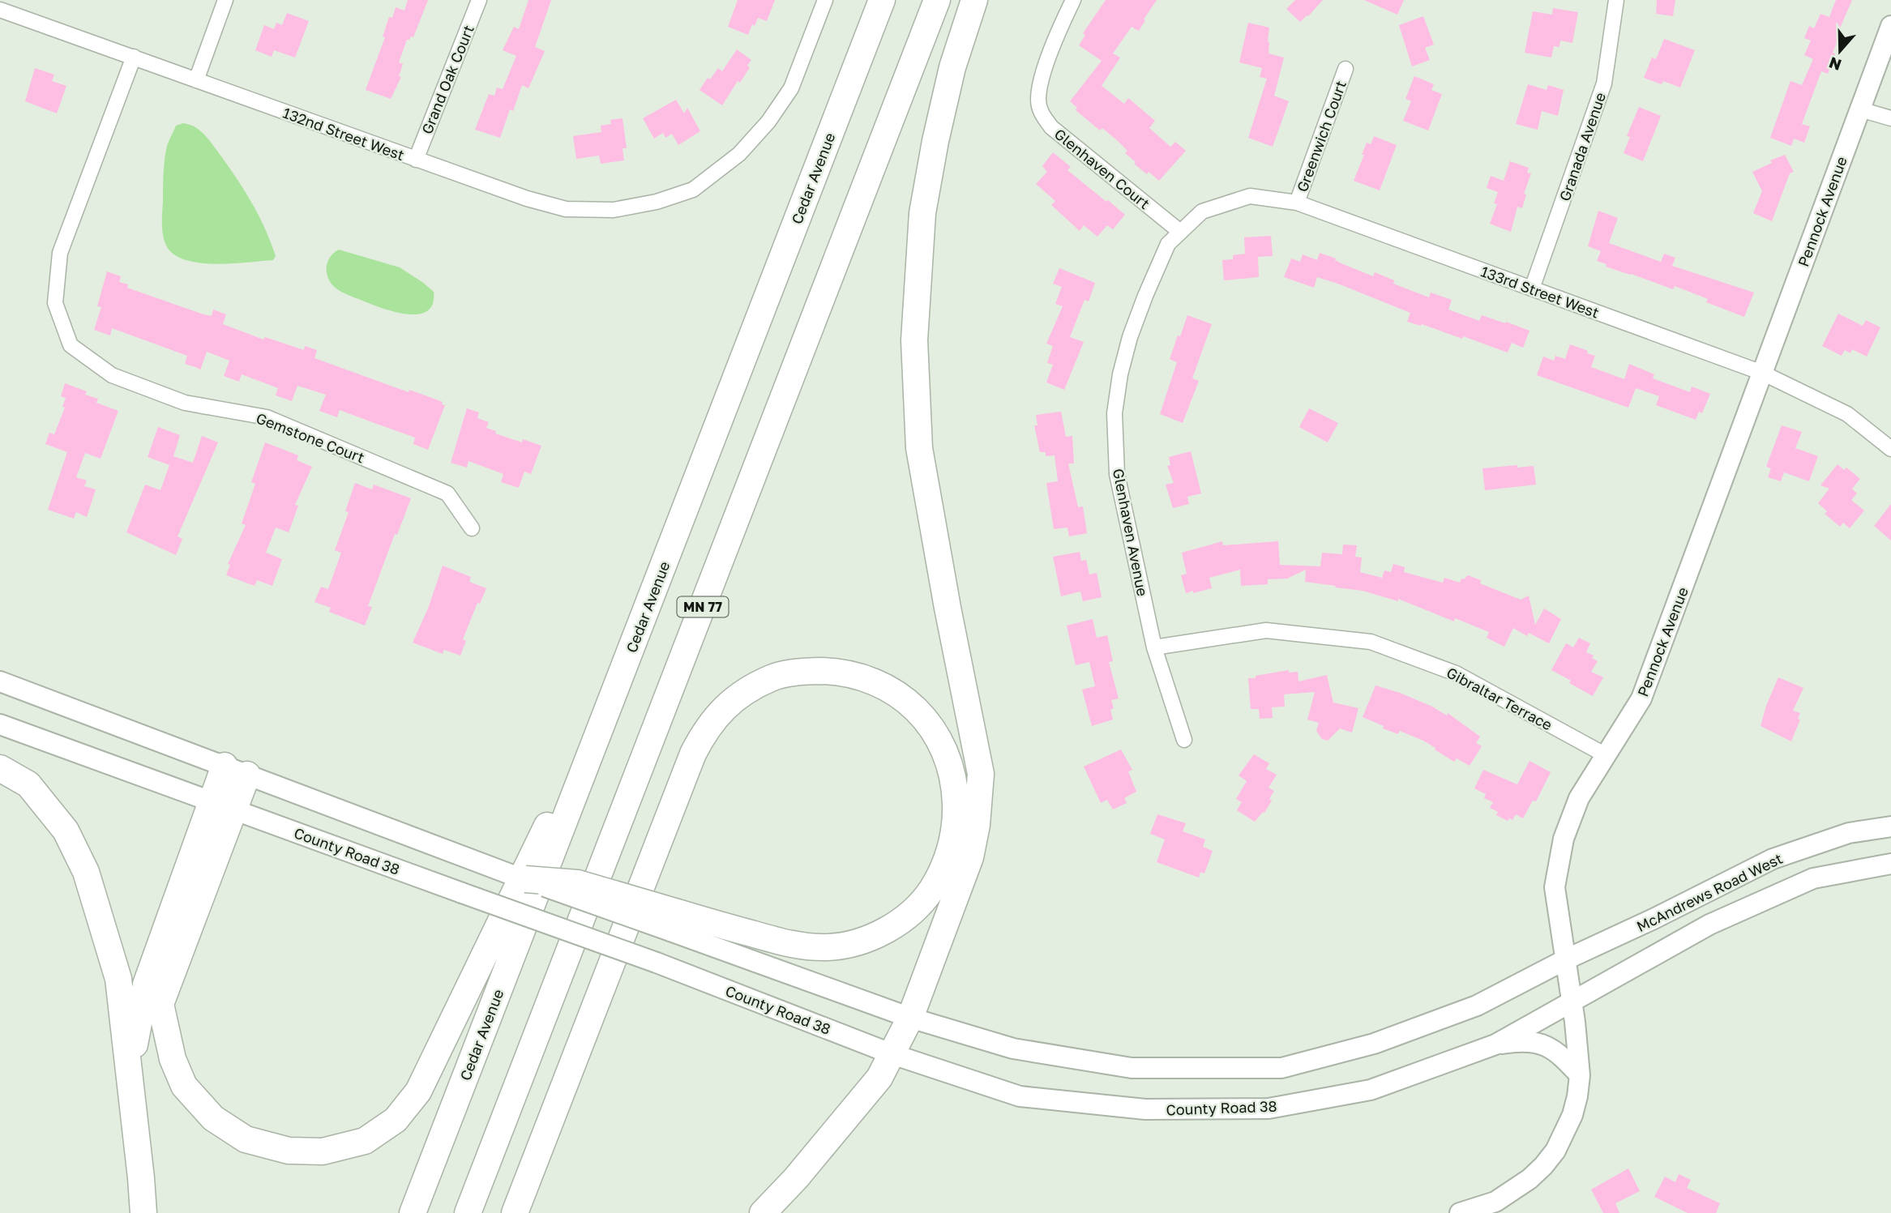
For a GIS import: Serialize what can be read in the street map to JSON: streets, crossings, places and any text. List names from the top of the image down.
{
  "streets": {
    "highway": ["Cedar Avenue", "MN 77"],
    "main road": ["Pennock Avenue", "County Road 38", "McAndrews Road West"],
    "street": [
      "Grand Oak Court",
      "132nd Street West",
      "Greenwich Court",
      "Granada Avenue",
      "Glenhaven Court",
      "133rd Street West",
      "Gemstone Court",
      "Glenhaven Avenue",
      "Gibraltar Terrace"
    ]
  },
  "crossings": [
    ["Grand Oak Court", "132nd Street West"],
    ["132nd Street West", "Gemstone Court"],
    ["Greenwich Court", "133rd Street West"],
    ["Granada Avenue", "133rd Street West"],
    ["Glenhaven Court", "133rd Street West"],
    ["Glenhaven Court", "Glenhaven Avenue"],
    ["Pennock Avenue", "133rd Street West"],
    ["Pennock Avenue", "Gibraltar Terrace"],
    ["Pennock Avenue", "County Road 38"],
    ["Pennock Avenue", "McAndrews Road West"],
    ["133rd Street West", "Glenhaven Avenue"],
    ["Glenhaven Avenue", "Gibraltar Terrace"],
    ["County Road 38", "McAndrews Road West"]
  ],
  "north": "bottom"
}
